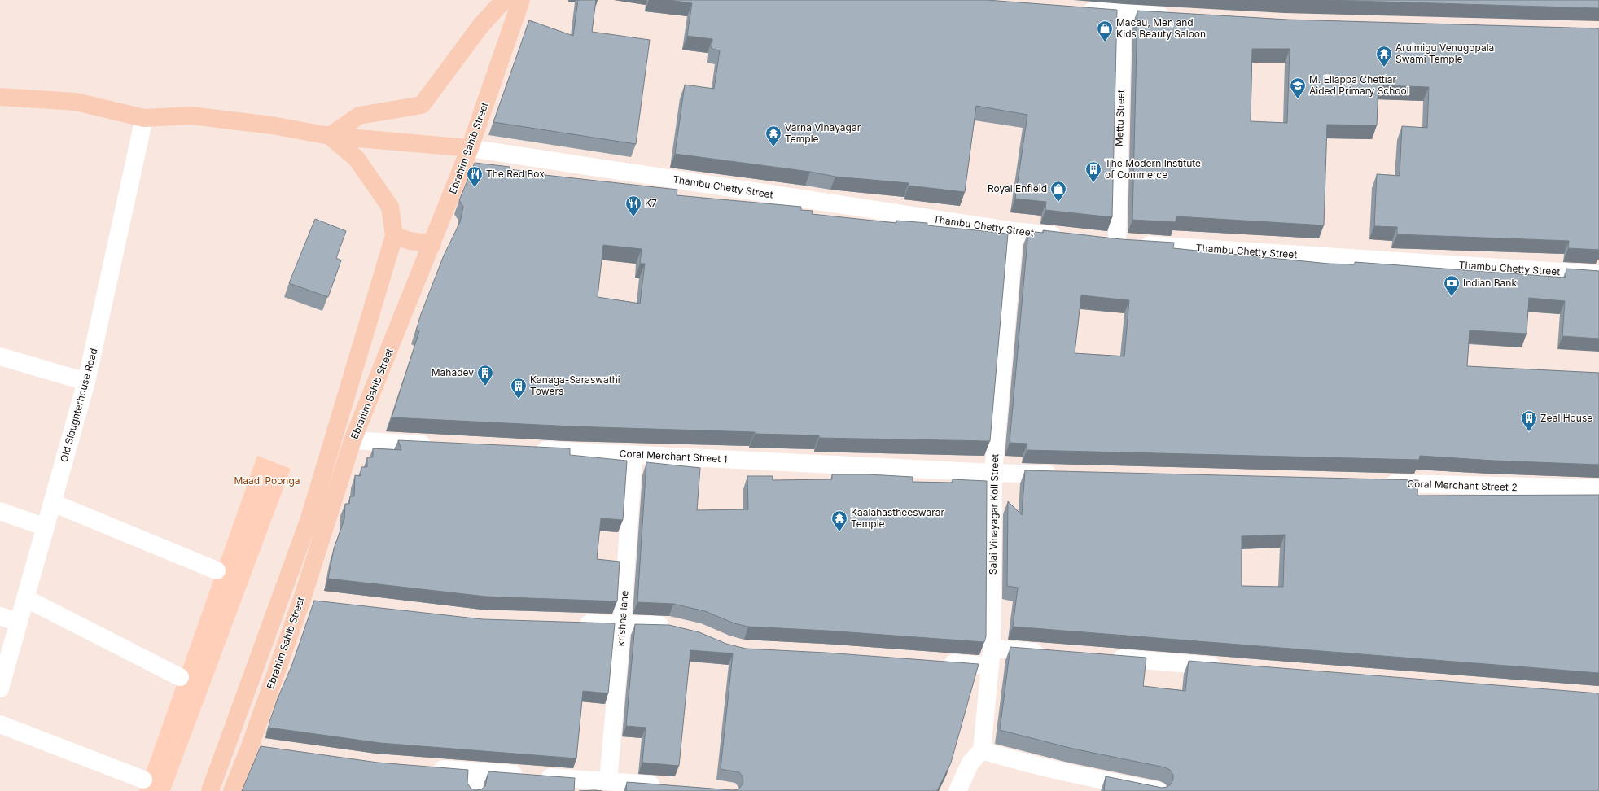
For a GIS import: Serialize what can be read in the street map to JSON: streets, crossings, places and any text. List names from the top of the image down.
{
  "streets": {
    "main road": ["Ebrahim Sahib Street"],
    "street": [
      "Mettu Street",
      "Thambu Chetty Street",
      "Old Slaughterhouse Road",
      "Coral Merchant Street 1",
      "Coral Merchant Street 2",
      "Salai Vinayagar Koil Street",
      "krishna lane"
    ]
  },
  "crossings": [
    ["Mettu Street", "Thambu Chetty Street"],
    ["Ebrahim Sahib Street", "Thambu Chetty Street"],
    ["Thambu Chetty Street", "Salai Vinayagar Koil Street"],
    ["Coral Merchant Street 1", "Salai Vinayagar Koil Street"],
    ["Coral Merchant Street 1", "krishna lane"]
  ],
  "parks": ["Maadi Poonga"],
  "places": {
    "shop": ["Macau, Men and Kids Beauty Saloon", "Royal Enfield"],
    "temple": ["Arulmigu Venugopala Swami Temple", "Varna Vinayagar Temple", "Kaalahastheeswarar Temple"],
    "school or university": ["M. Ellappa Chettiar Aided Primary School"],
    "building": [
      "The Modern Institute of Commerce",
      "Mahadev",
      "Kanaga-Saraswathi Towers",
      "Zeal House"
    ],
    "restaurant": ["The Red Box", "K7"],
    "bank": ["Indian Bank"]
  }
}
